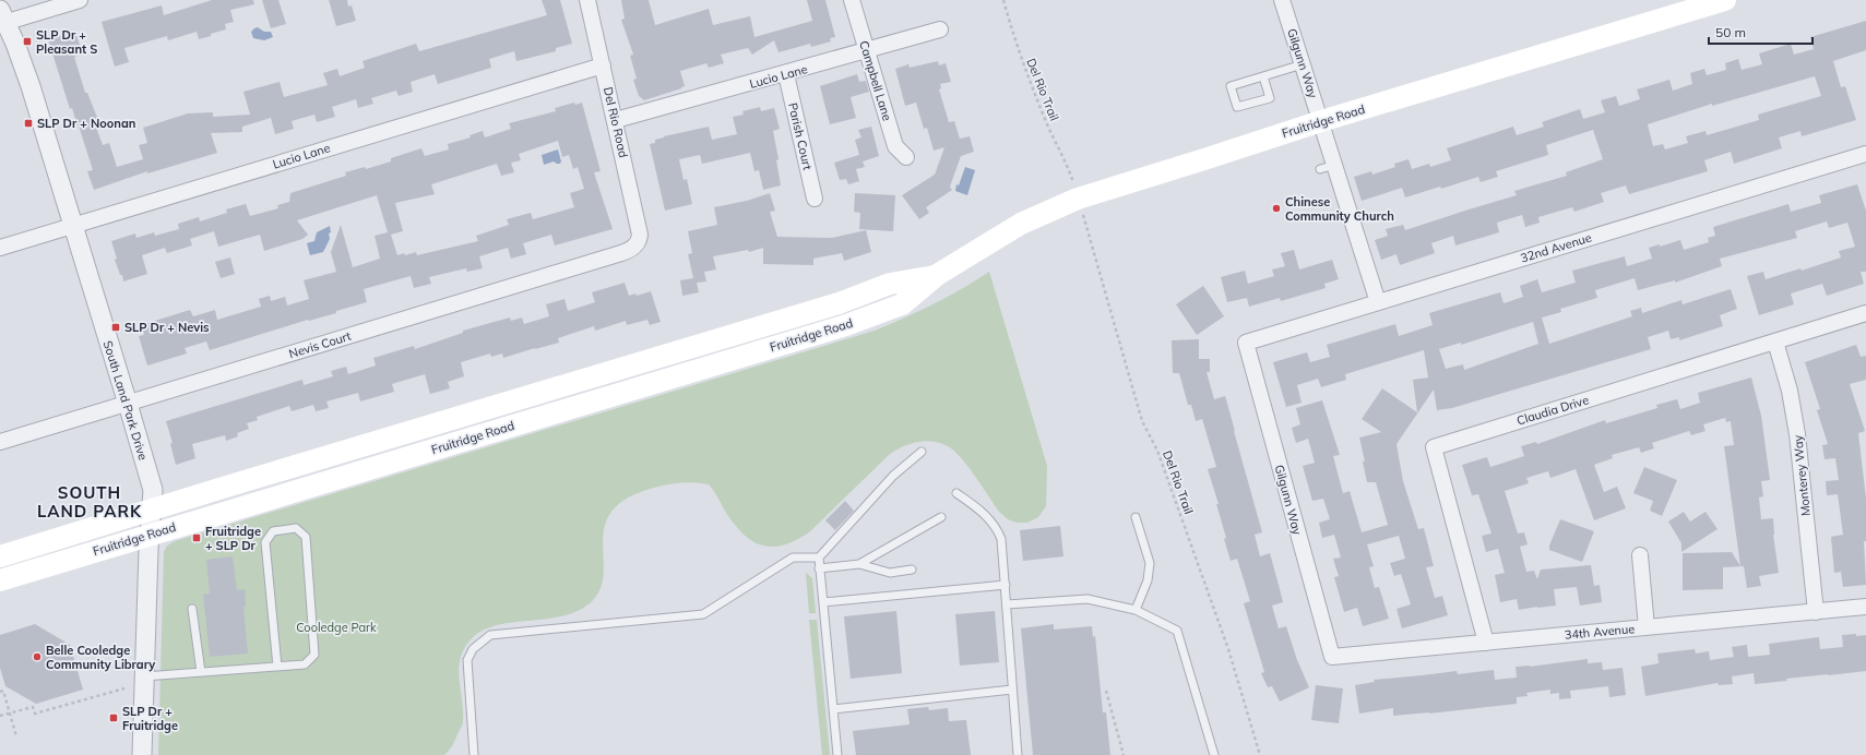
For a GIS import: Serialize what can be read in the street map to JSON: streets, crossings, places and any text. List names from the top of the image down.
{
  "streets": {
    "main road": ["Fruitridge Road"],
    "street": [
      "Gilgunn Way",
      "Lucio Lane",
      "Campbell Lane",
      "Del Rio Road",
      "Parish Court",
      "32nd Avenue",
      "Nevis Court",
      "South Land Park Drive",
      "Claudia Drive",
      "Monterey Way",
      "34th Avenue"
    ],
    "path": ["Del Rio Trail"]
  },
  "crossings": [
    ["Gilgunn Way", "Fruitridge Road"],
    ["Gilgunn Way", "32nd Avenue"],
    ["Gilgunn Way", "34th Avenue"],
    ["Lucio Lane", "Campbell Lane"],
    ["Lucio Lane", "Del Rio Road"],
    ["Lucio Lane", "Parish Court"],
    ["Lucio Lane", "South Land Park Drive"],
    ["Fruitridge Road", "South Land Park Drive"],
    ["Del Rio Road", "Nevis Court"],
    ["Nevis Court", "South Land Park Drive"],
    ["Claudia Drive", "Monterey Way"],
    ["Claudia Drive", "34th Avenue"],
    ["Monterey Way", "34th Avenue"]
  ],
  "districts": ["SOUTH LAND PARK"],
  "parks": ["Cooledge Park"],
  "places": {
    "transit": [
      "SLP Dr + Pleasant S",
      "SLP Dr + Noonan",
      "SLP Dr + Nevis",
      "Fruitridge + SLP Dr",
      "SLP Dr + Fruitridge"
    ],
    "other": ["Chinese Community Church", "Belle Cooledge Community Library"]
  },
  "scale_bar": "50 m"
}
